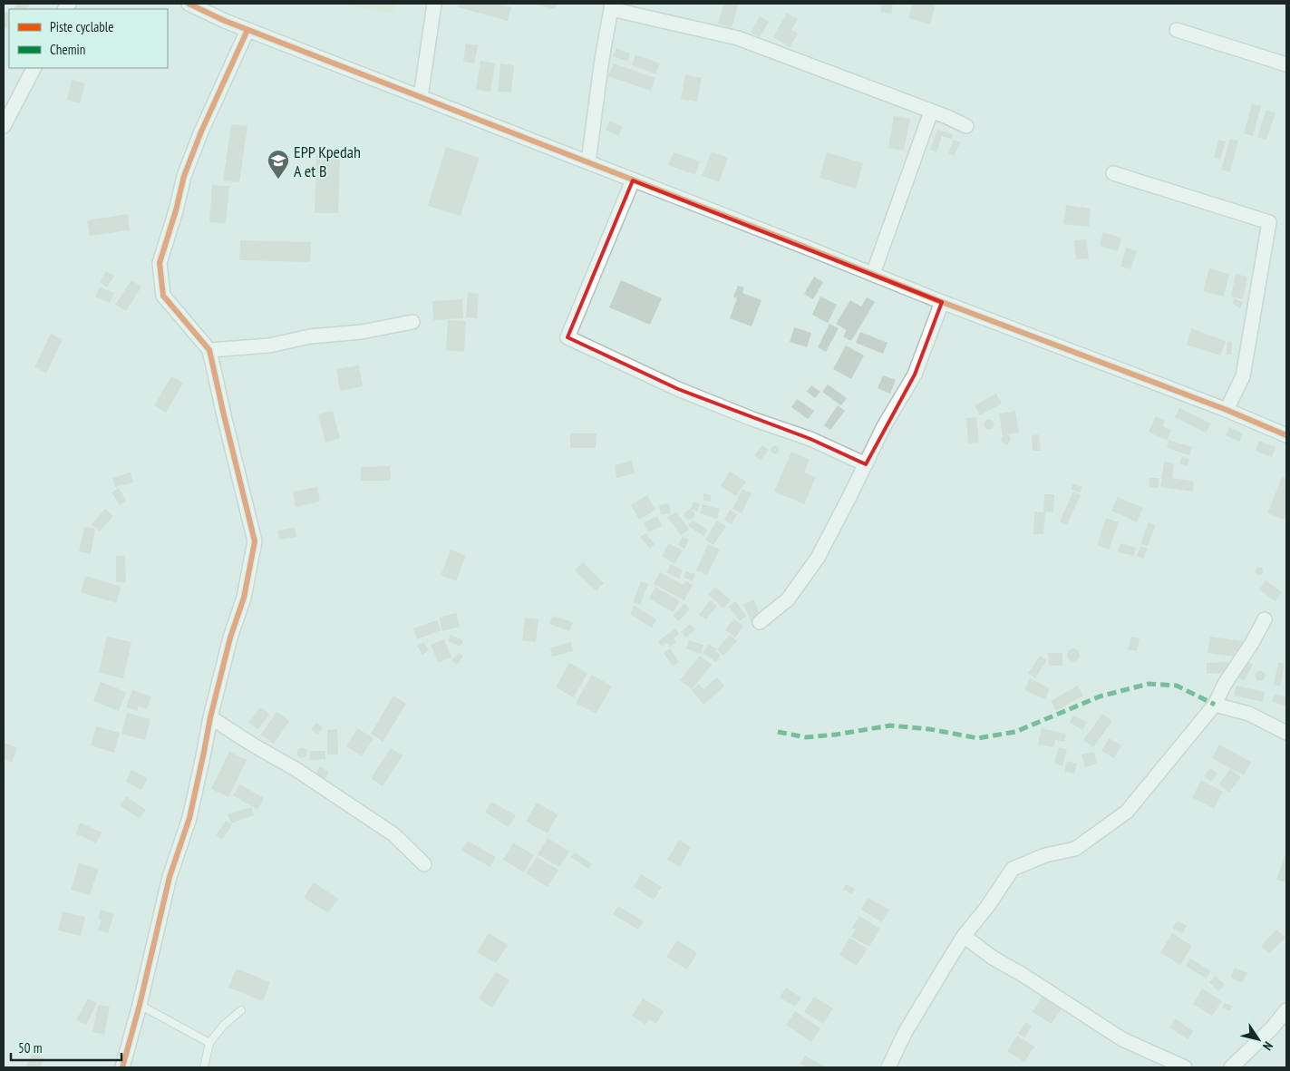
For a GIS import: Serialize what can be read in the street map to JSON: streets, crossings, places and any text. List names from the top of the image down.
{
  "places": {
    "school or university": ["EPP Kpedah A et B"]
  },
  "legend": ["Piste cyclable", "Chemin"],
  "scale_bar": "50 m",
  "north": "bottom right"
}
